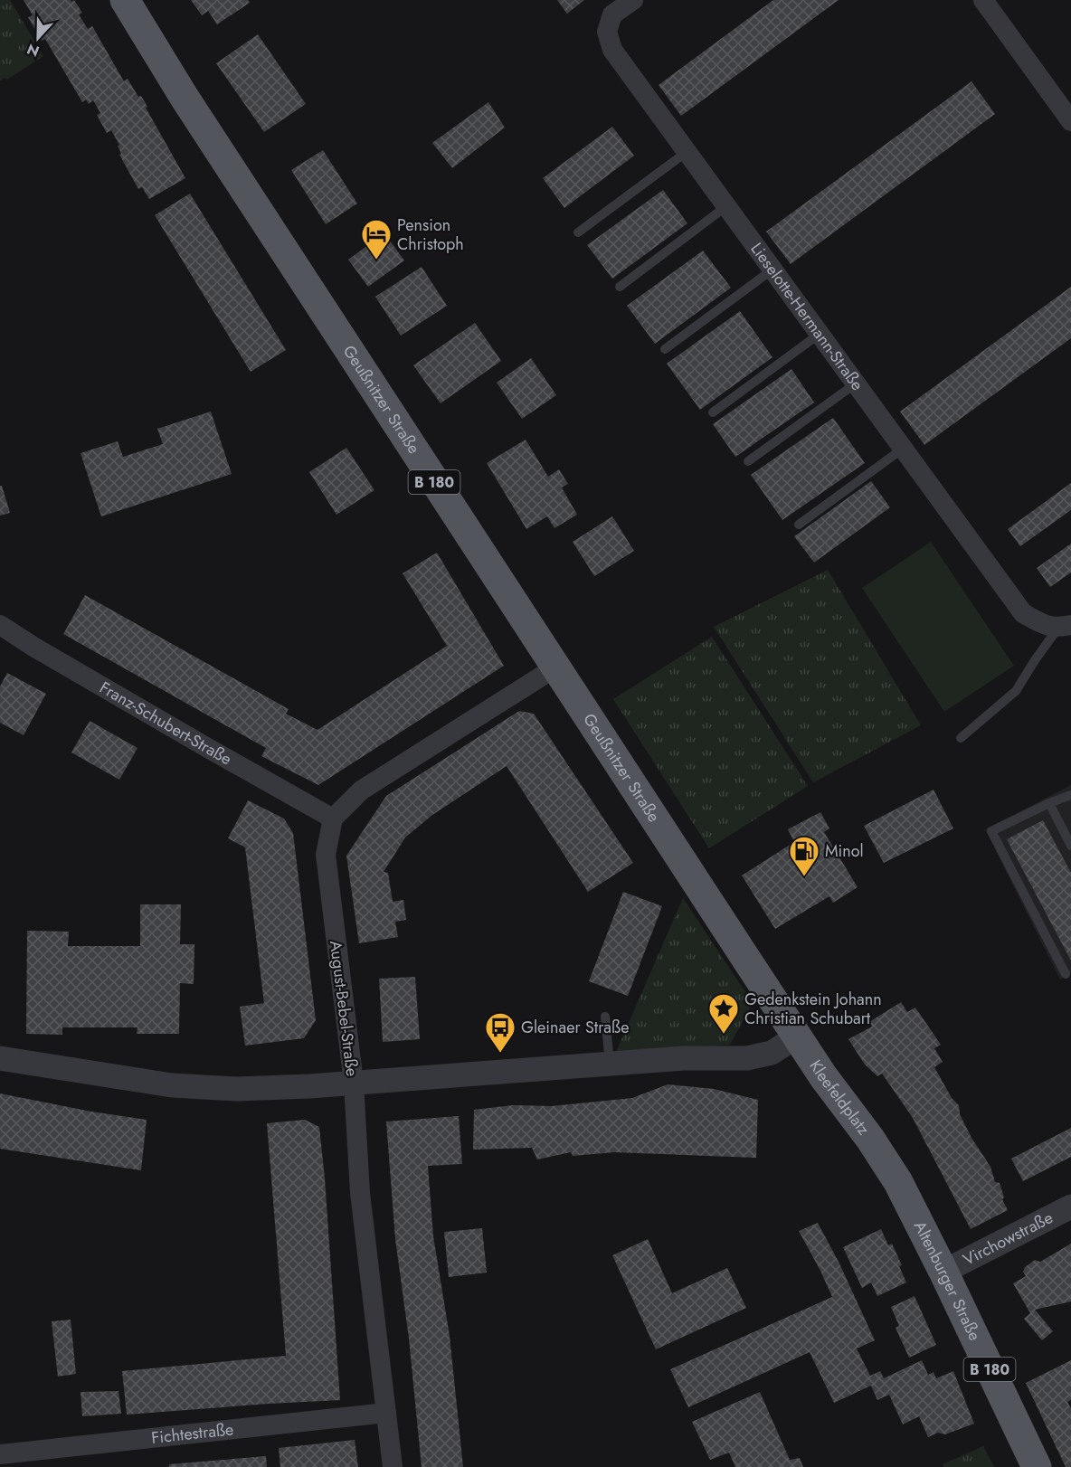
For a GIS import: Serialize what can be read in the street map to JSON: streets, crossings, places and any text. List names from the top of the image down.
{
  "streets": {
    "main road": [
      "Geußnitzer Straße",
      "B 180",
      "Kleefeldplatz",
      "Altenburger Straße"
    ],
    "street": [
      "Lieselotte-Hermann-Straße",
      "Franz-Schubert-Straße",
      "August-Bebel-Straße",
      "Virchowstraße",
      "Fichtestraße"
    ]
  },
  "crossings": [
    ["Geußnitzer Straße", "Kleefeldplatz"],
    ["Franz-Schubert-Straße", "August-Bebel-Straße"],
    ["August-Bebel-Straße", "Fichtestraße"],
    ["Kleefeldplatz", "Altenburger Straße"],
    ["Virchowstraße", "Altenburger Straße"]
  ],
  "places": {
    "hotel": ["Pension Christoph"],
    "fuel station": ["Minol"],
    "place": ["Gedenkstein Johann Christian Schubart"],
    "bus stop": ["Gleinaer Straße"]
  },
  "north": "bottom"
}
